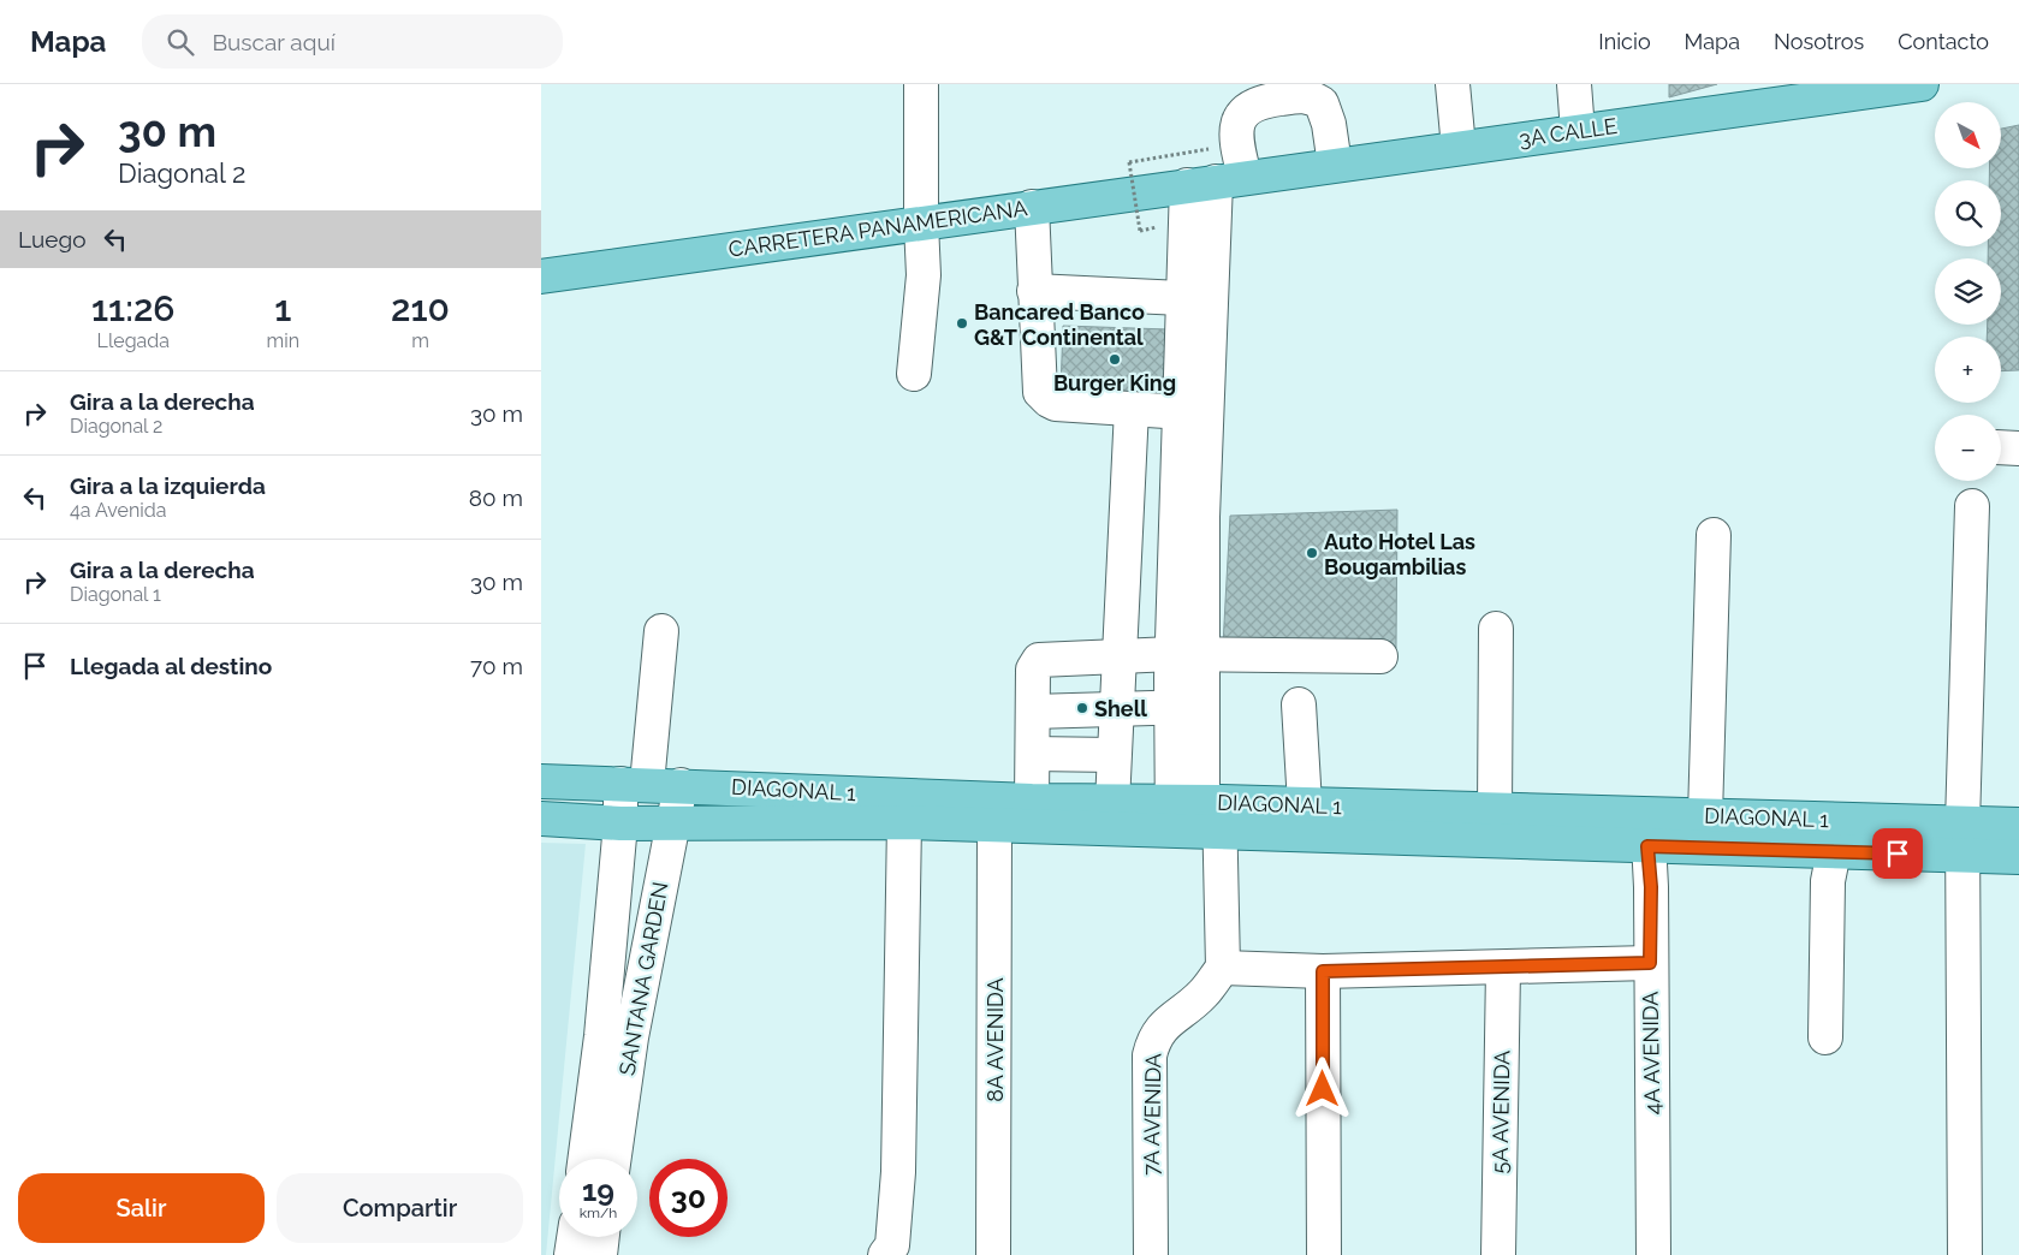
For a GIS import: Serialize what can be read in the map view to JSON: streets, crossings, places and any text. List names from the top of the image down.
{
  "streets": {
    "main road": ["3A CALLE", "CARRETERA PANAMERICANA", "DIAGONAL 1"],
    "street": [
      "SANTANA GARDEN",
      "8A AVENIDA",
      "4A AVENIDA",
      "5A AVENIDA",
      "7A AVENIDA"
    ]
  },
  "crossings": [
    ["3A CALLE", "CARRETERA PANAMERICANA"],
    ["DIAGONAL 1", "SANTANA GARDEN"],
    ["DIAGONAL 1", "8A AVENIDA"],
    ["DIAGONAL 1", "4A AVENIDA"]
  ],
  "places": [
    "Bancared Banco G&T Continental",
    "Burger King",
    "Auto Hotel Las Bougambilias",
    "Shell"
  ],
  "north": "bottom right",
  "page": {
    "header": "Mapa",
    "search": "Buscar aquí",
    "nav": [
      "Inicio",
      "Mapa",
      "Nosotros",
      "Contacto"
    ],
    "turn": ["30 m", "Diagonal 2"],
    "map_buttons": ["+", "−"],
    "then": "Luego",
    "eta": [
      "11:26",
      "Llegada",
      "1",
      "min",
      "210",
      "m"
    ],
    "list": [
      {
        "name": "Gira a la derecha",
        "note": "Diagonal 2",
        "value": "30 m"
      },
      {
        "name": "Gira a la izquierda",
        "note": "4a Avenida",
        "value": "80 m"
      },
      {
        "name": "Gira a la derecha",
        "note": "Diagonal 1",
        "value": "30 m"
      },
      {
        "name": "Llegada al destino",
        "value": "70 m"
      }
    ],
    "speed": "19 km/h",
    "limit": "30",
    "buttons": ["Salir", "Compartir"]
  }
}
